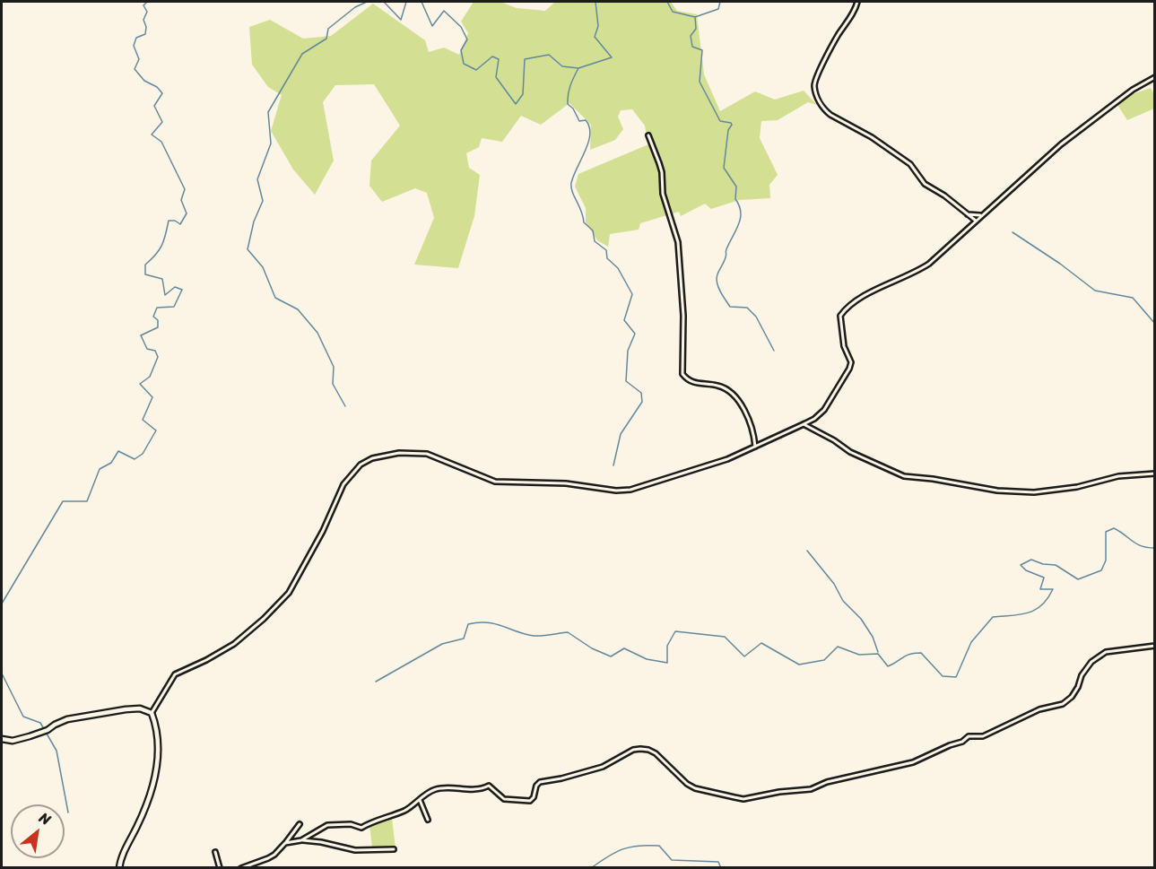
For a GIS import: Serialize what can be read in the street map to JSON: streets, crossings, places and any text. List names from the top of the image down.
{
  "north": "top right"
}
